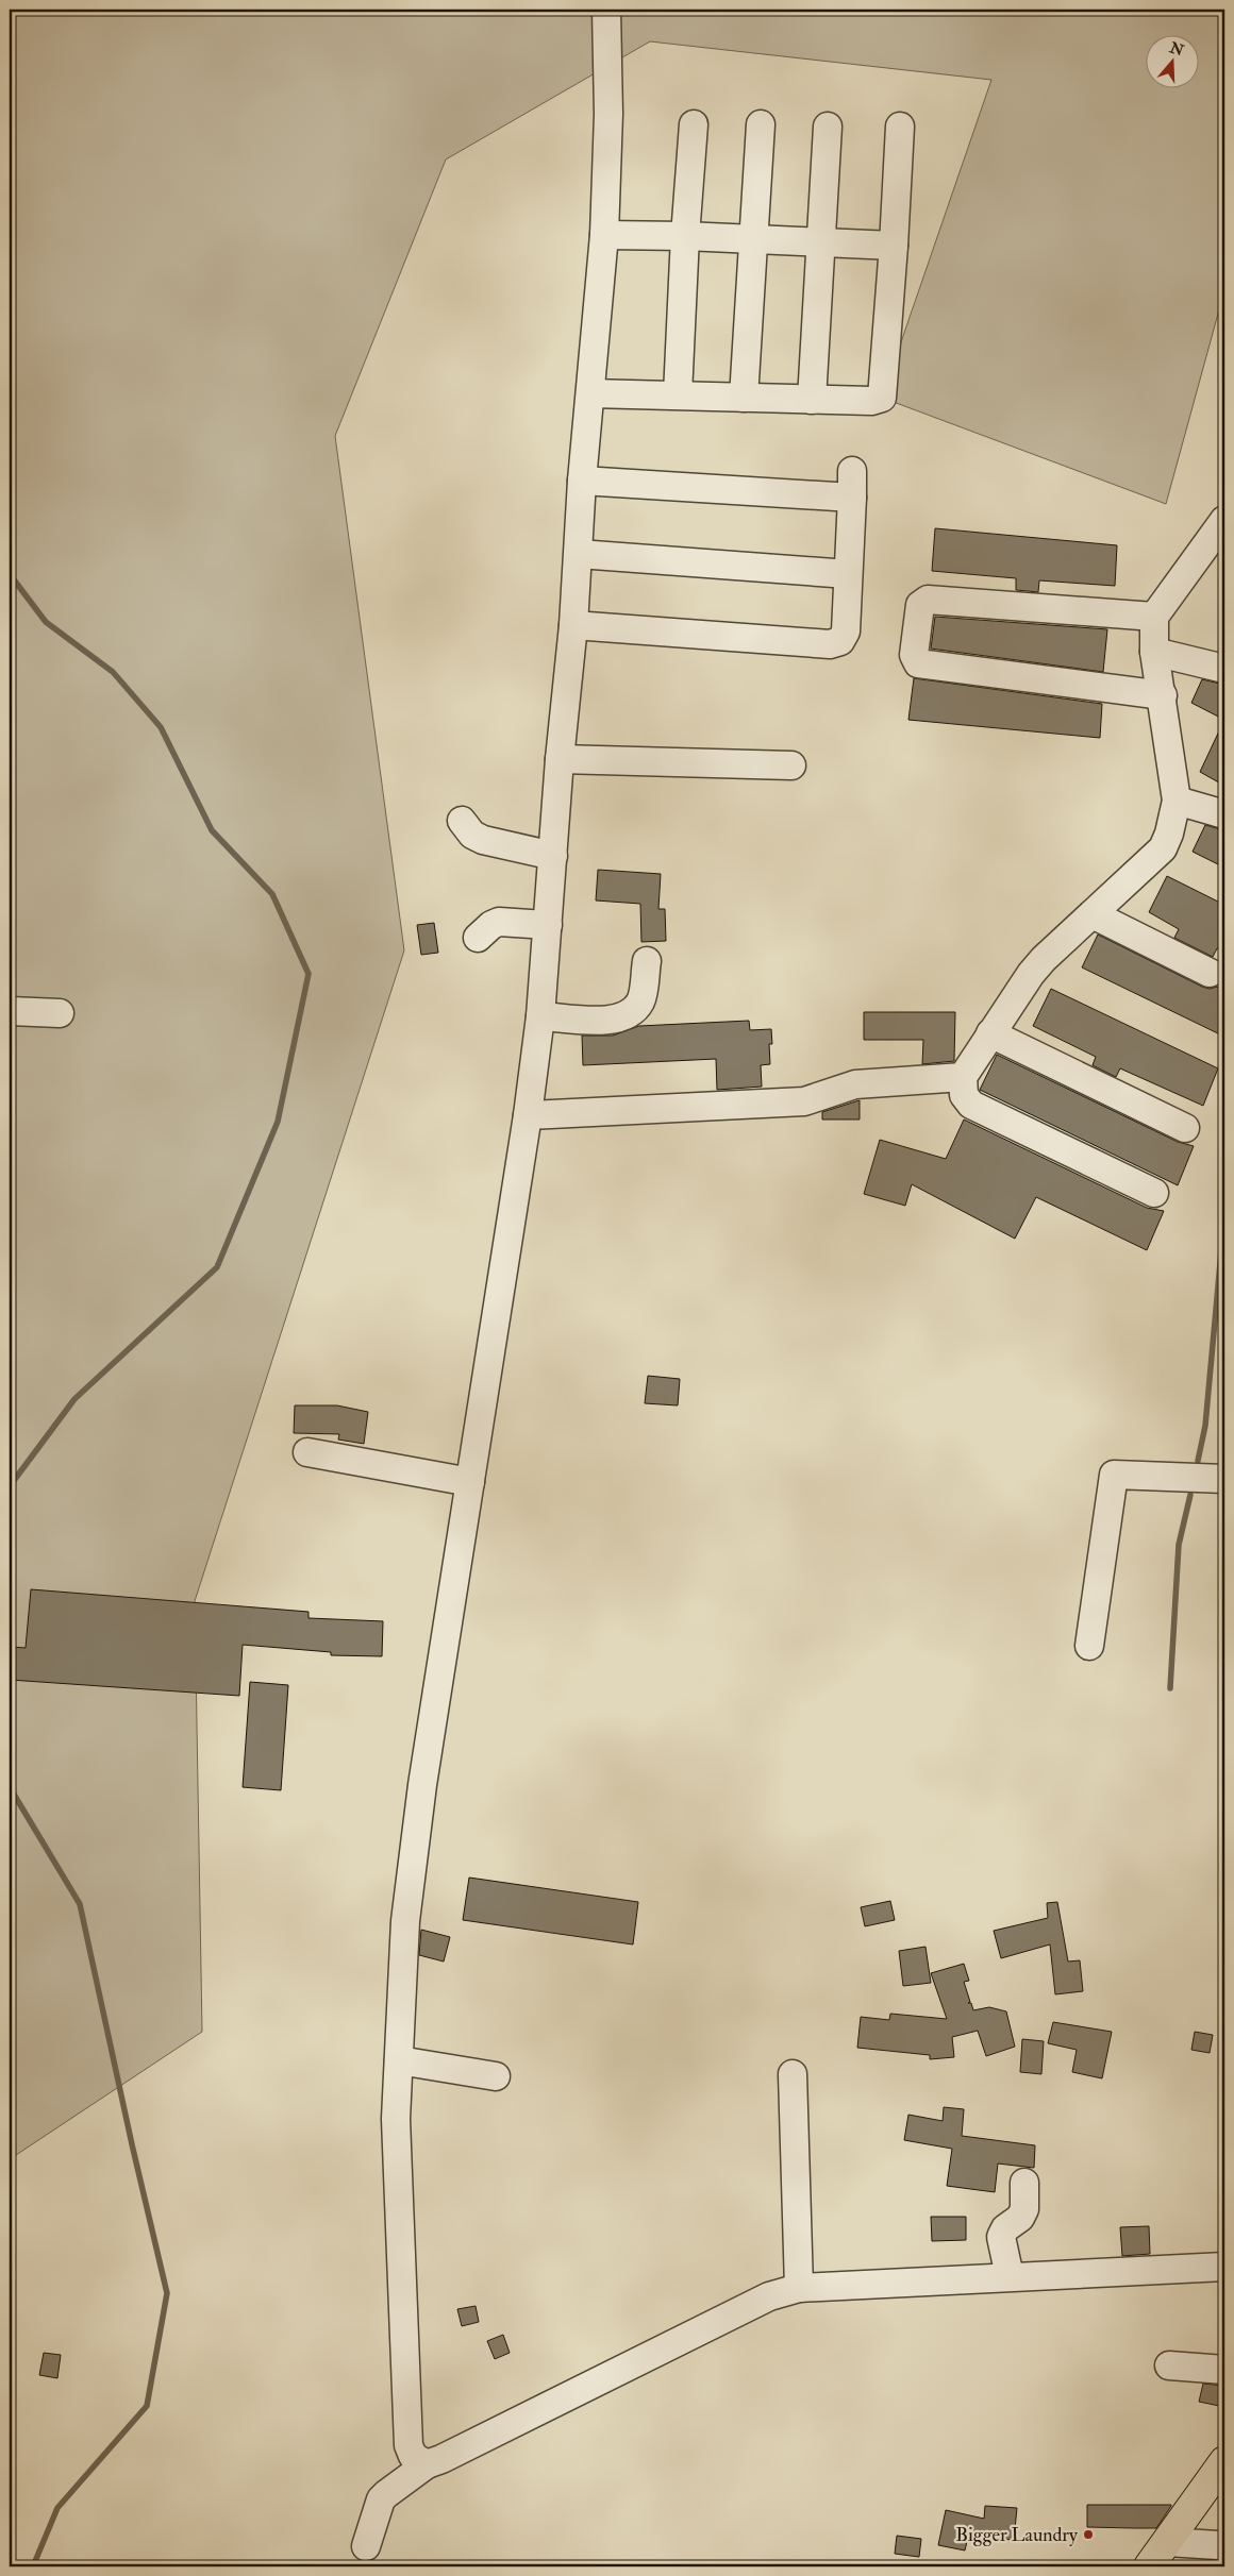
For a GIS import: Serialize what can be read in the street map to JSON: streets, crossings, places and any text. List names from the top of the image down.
{
  "places": ["Bigger Laundry"],
  "north": "top"
}
